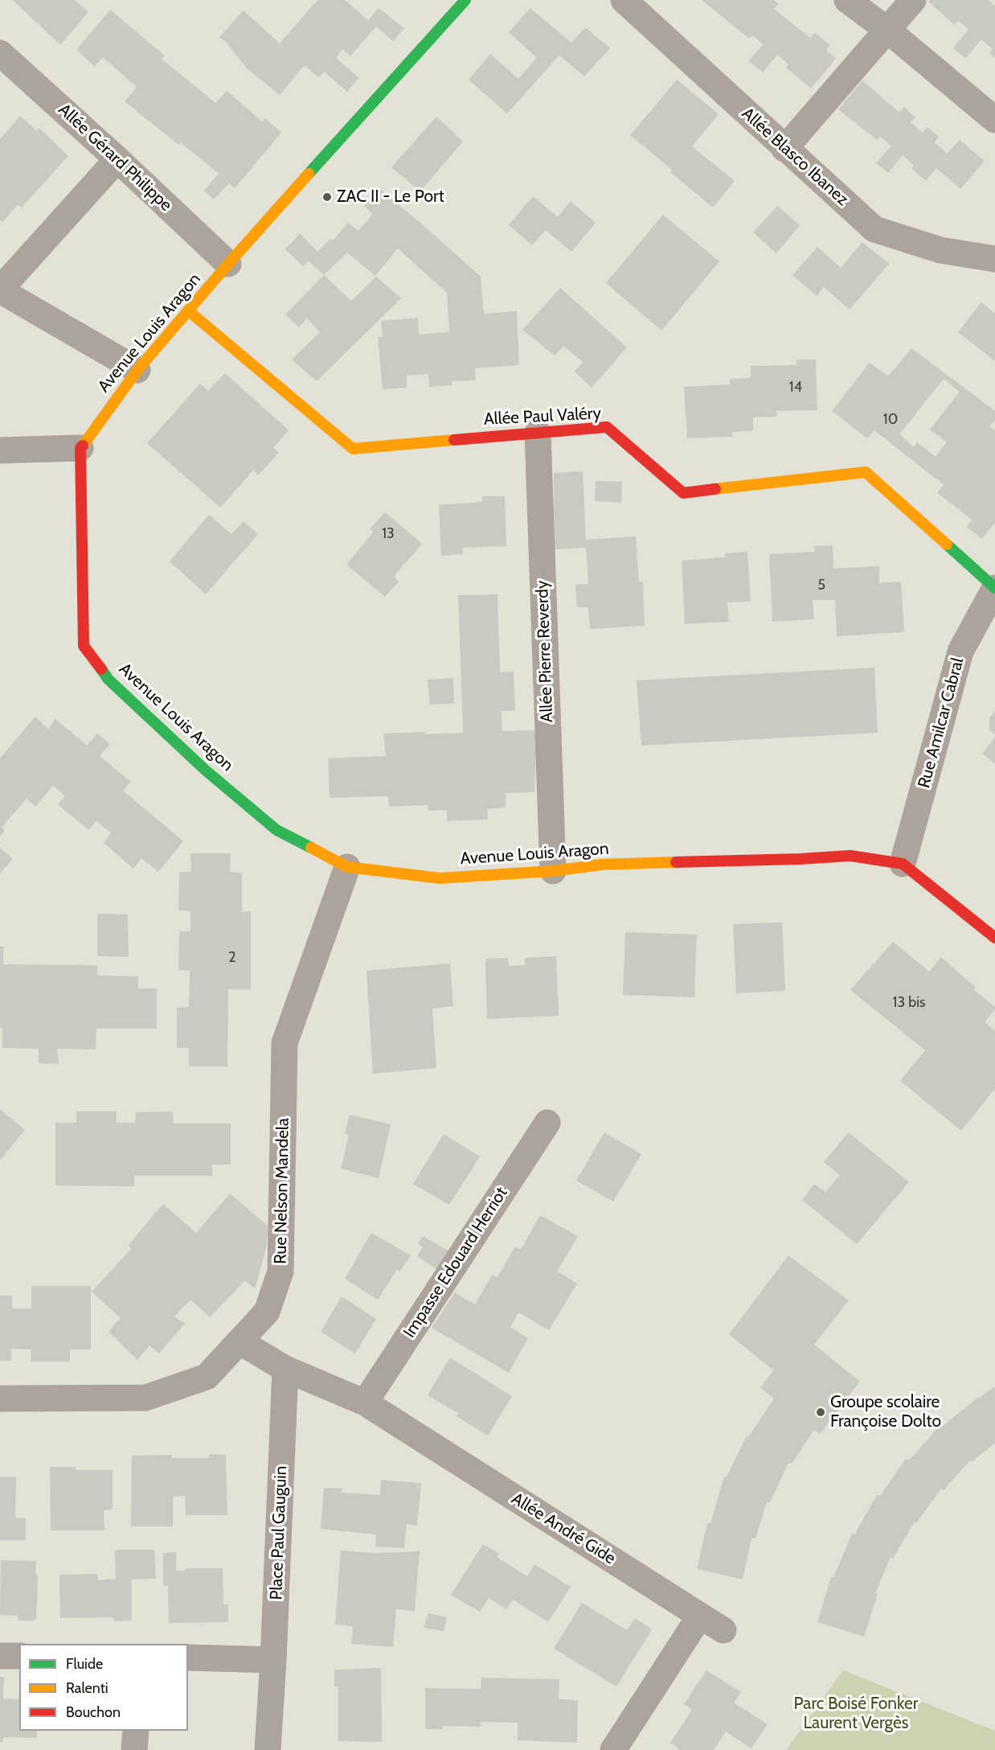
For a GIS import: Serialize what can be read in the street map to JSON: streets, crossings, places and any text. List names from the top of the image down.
{
  "streets": {
    "street": [
      "Allée Blasco Ibanez",
      "Allée Gérard Philippe",
      "Avenue Louis Aragon",
      "Allée Paul Valéry",
      "Allée Pierre Reverdy",
      "Rue Amilcar Cabral",
      "Rue Nelson Mandela",
      "Impasse Edouard Herriot",
      "Allée André Gide",
      "Place Paul Gauguin"
    ]
  },
  "crossings": [
    ["Allée Gérard Philippe", "Avenue Louis Aragon"],
    ["Avenue Louis Aragon", "Allée Paul Valéry"],
    ["Avenue Louis Aragon", "Allée Pierre Reverdy"],
    ["Avenue Louis Aragon", "Rue Amilcar Cabral"],
    ["Avenue Louis Aragon", "Rue Nelson Mandela"],
    ["Allée Paul Valéry", "Allée Pierre Reverdy"],
    ["Allée Paul Valéry", "Rue Amilcar Cabral"],
    ["Impasse Edouard Herriot", "Allée André Gide"],
    ["Allée André Gide", "Place Paul Gauguin"]
  ],
  "parks": ["Parc Boisé Fonker Laurent Vergès"],
  "places": ["ZAC II - Le Port", "Groupe scolaire Françoise Dolto"],
  "house_numbers": [
    "14",
    "10",
    "13",
    "5",
    "2",
    "13 bis"
  ],
  "legend": ["Fluide", "Ralenti", "Bouchon"]
}
